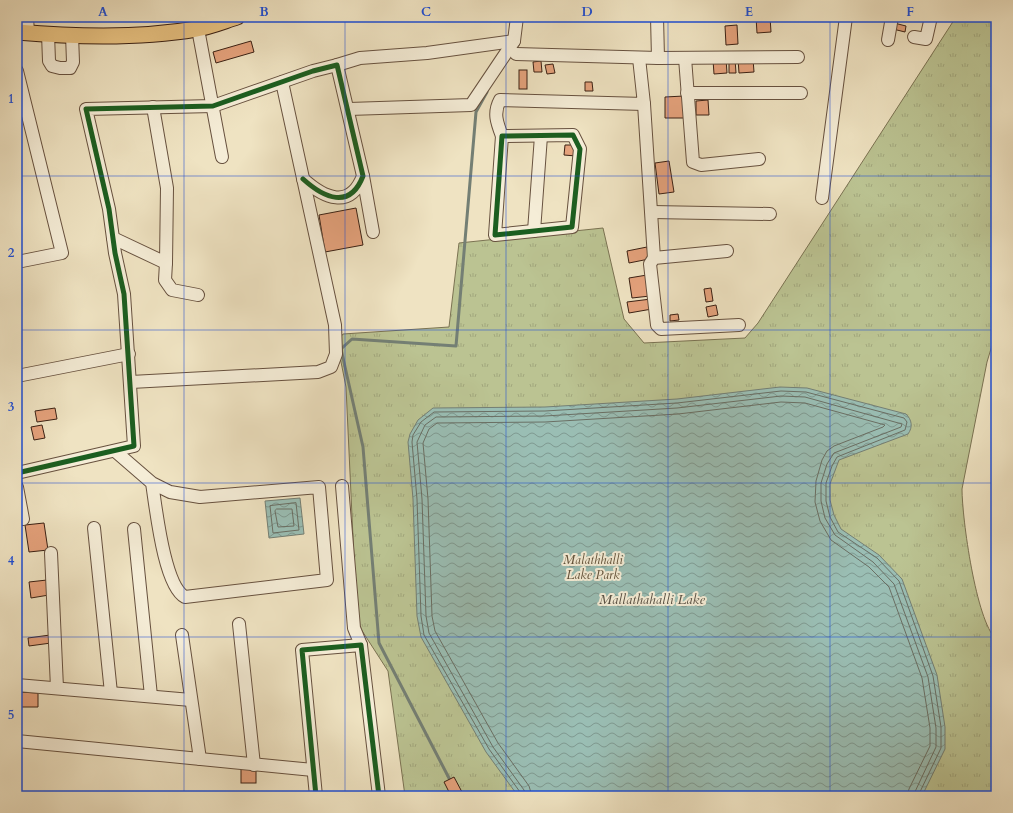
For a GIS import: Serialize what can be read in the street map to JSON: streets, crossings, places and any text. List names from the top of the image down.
{
  "water": ["Mallathahalli Lake"],
  "parks": ["Malathhalli Lake Park"],
  "grid": {
    "columns": [
      "A",
      "B",
      "C",
      "D",
      "E",
      "F"
    ],
    "rows": [
      "1",
      "2",
      "3",
      "4",
      "5"
    ]
  }
}
